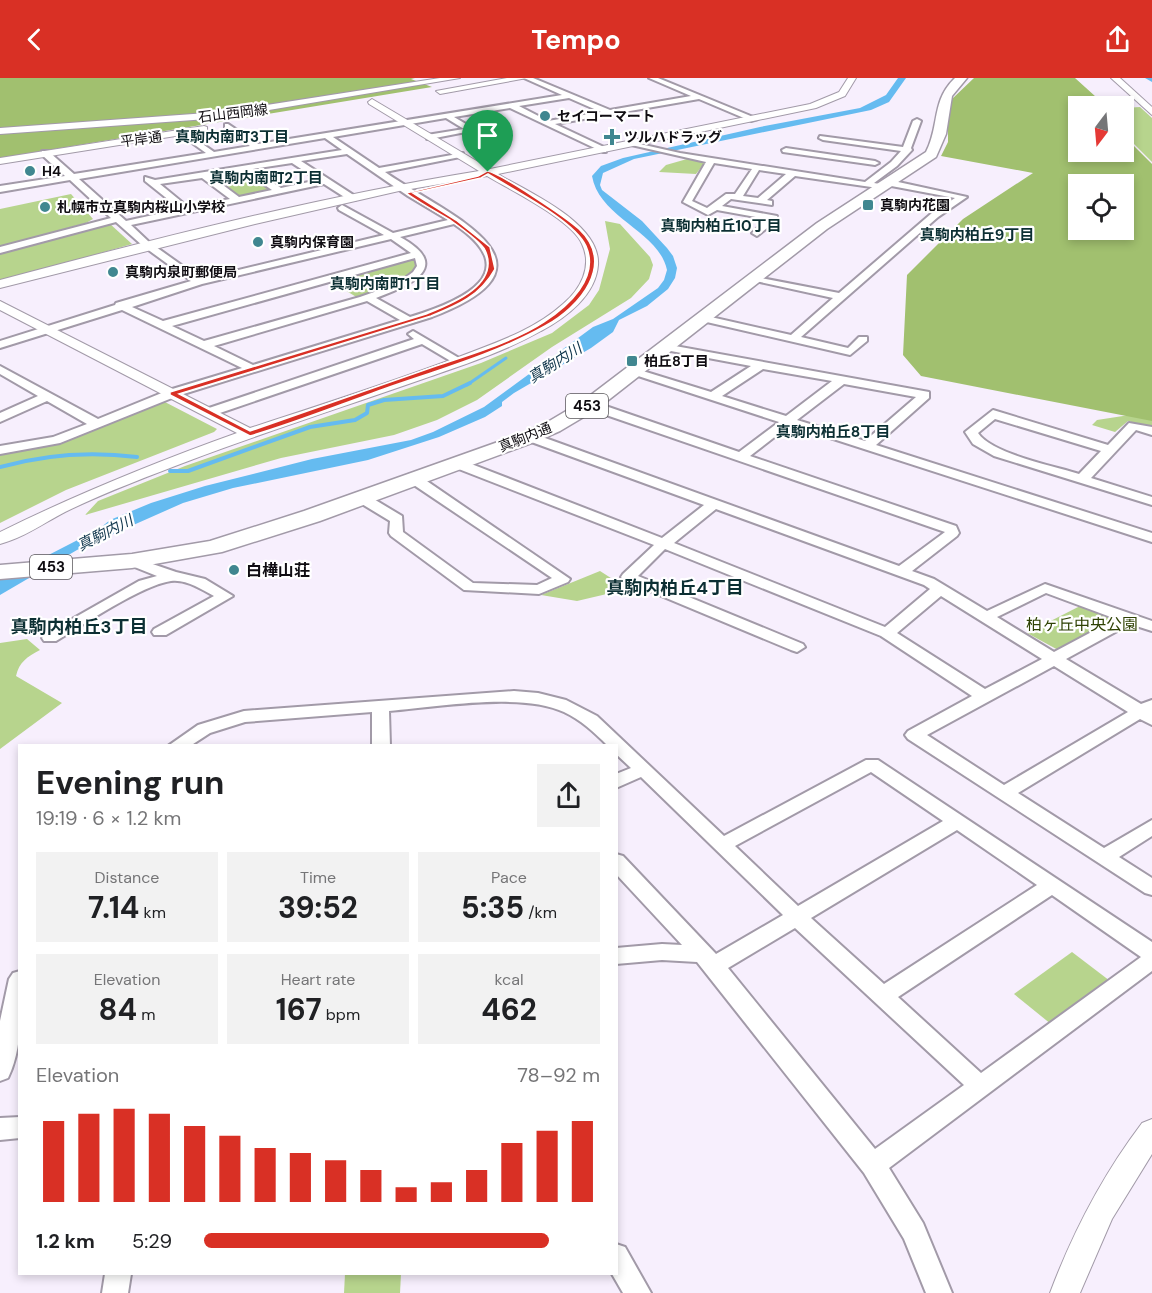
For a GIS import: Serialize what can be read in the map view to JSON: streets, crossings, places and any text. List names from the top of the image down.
{
  "streets": {
    "highway": ["453", "真駒内通"],
    "street": ["石山西岡線", "平岸通"]
  },
  "districts": [
    "真駒内南町3丁目",
    "真駒内南町2丁目",
    "真駒内柏丘10丁目",
    "真駒内柏丘9丁目",
    "真駒内南町1丁目",
    "真駒内柏丘8丁目",
    "真駒内柏丘4丁目",
    "真駒内柏丘3丁目"
  ],
  "water": ["真駒内川"],
  "parks": ["柏ヶ丘中央公園"],
  "places": {
    "other": [
      "セイコーマート",
      "H4",
      "札幌市立真駒内桜山小学校",
      "真駒内保育園",
      "真駒内泉町郵便局",
      "白樺山荘"
    ],
    "health": ["ツルハドラッグ"],
    "transit": ["真駒内花園", "柏丘8丁目"]
  },
  "north": "bottom",
  "page": {
    "header": "Tempo",
    "heading": ["Evening run", "19:19 · 6 × 1.2 km"],
    "stats": [
      ["Distance", "7.14 km"],
      ["Time", "39:52"],
      ["Pace", "5:35 /km"],
      ["Elevation", "84 m"],
      ["Heart rate", "167 bpm"],
      ["kcal", "462"]
    ],
    "chart": ["Elevation", "78–92 m"],
    "list": [
      {
        "name": "1.2 km",
        "note": "5:29"
      }
    ]
  }
}
